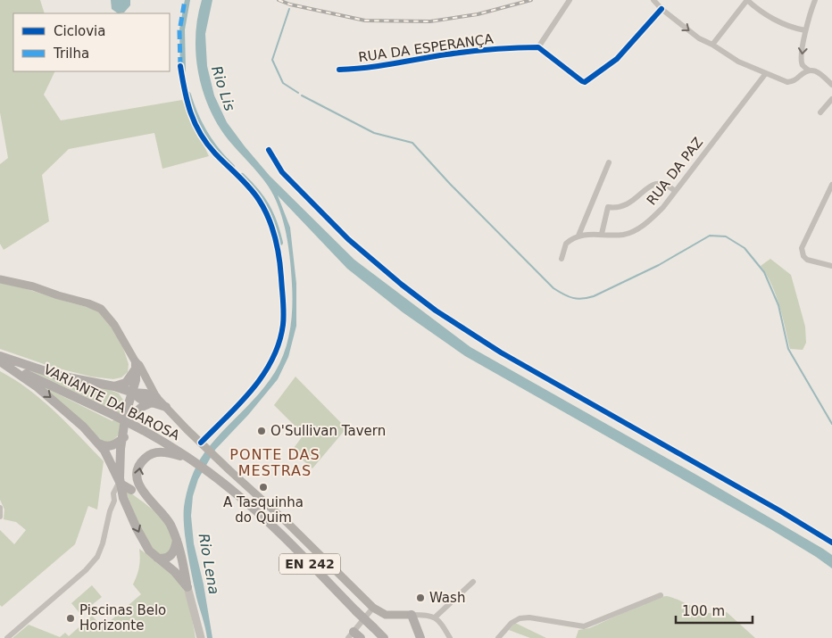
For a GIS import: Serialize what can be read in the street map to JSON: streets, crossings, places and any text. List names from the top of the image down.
{
  "streets": {
    "main road": ["VARIANTE DA BAROSA", "EN 242"],
    "street": ["RUA DA ESPERANÇA", "RUA DA PAZ"]
  },
  "districts": ["PONTE DAS MESTRAS"],
  "water": ["Rio Lis", "Rio Lena"],
  "places": [
    "O'Sullivan Tavern",
    "A Tasquinha do Quim",
    "Wash",
    "Piscinas Belo Horizonte"
  ],
  "legend": ["Ciclovia", "Trilha"],
  "scale_bar": "100 m"
}
